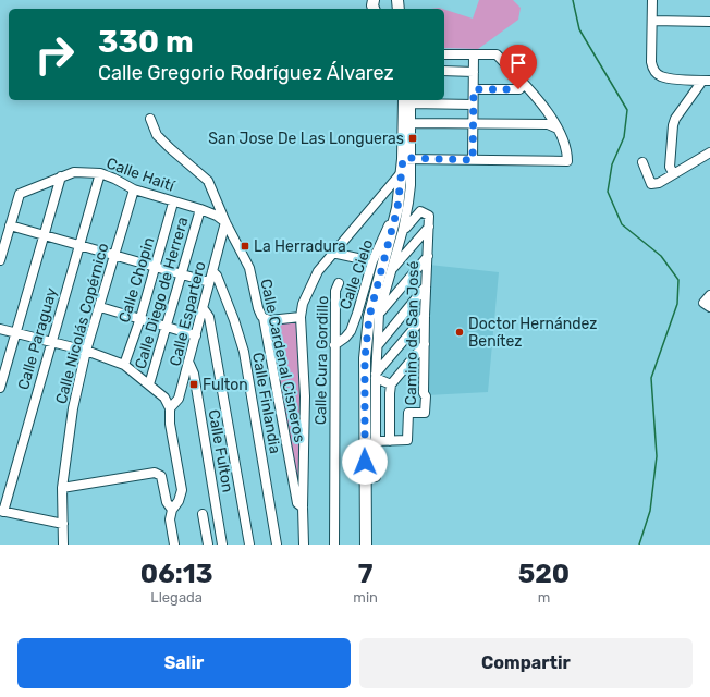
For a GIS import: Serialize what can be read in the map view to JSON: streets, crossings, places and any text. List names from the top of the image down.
{
  "streets": {
    "street": [
      "Calle Haití",
      "Calle Cielo",
      "Calle Chopin",
      "Calle Diego de Herrera",
      "Calle Espartero",
      "Calle Nicolás Copérnico",
      "Camino de San José",
      "Calle Paraguay",
      "Calle Cardenal Cisneros",
      "Calle Cura Gordillo",
      "Calle Finlandia",
      "Calle Fulton"
    ]
  },
  "crossings": [
    ["Calle Haití", "Calle Chopin"],
    ["Calle Haití", "Calle Diego de Herrera"],
    ["Calle Haití", "Calle Espartero"],
    ["Calle Haití", "Calle Nicolás Copérnico"],
    ["Calle Haití", "Calle Paraguay"],
    ["Calle Haití", "Calle Cardenal Cisneros"],
    ["Calle Cielo", "Calle Cura Gordillo"],
    ["Calle Espartero", "Calle Cardenal Cisneros"],
    ["Calle Espartero", "Calle Finlandia"],
    ["Calle Espartero", "Calle Fulton"]
  ],
  "places": {
    "transit": ["San Jose De Las Longueras", "La Herradura", "Fulton"],
    "other": ["Doctor Hernández Benítez"]
  },
  "page": {
    "turn": ["330 m", "Calle Gregorio Rodríguez Álvarez"],
    "eta": [
      "06:13",
      "Llegada",
      "7",
      "min",
      "520",
      "m"
    ],
    "buttons": ["Salir", "Compartir"]
  }
}
